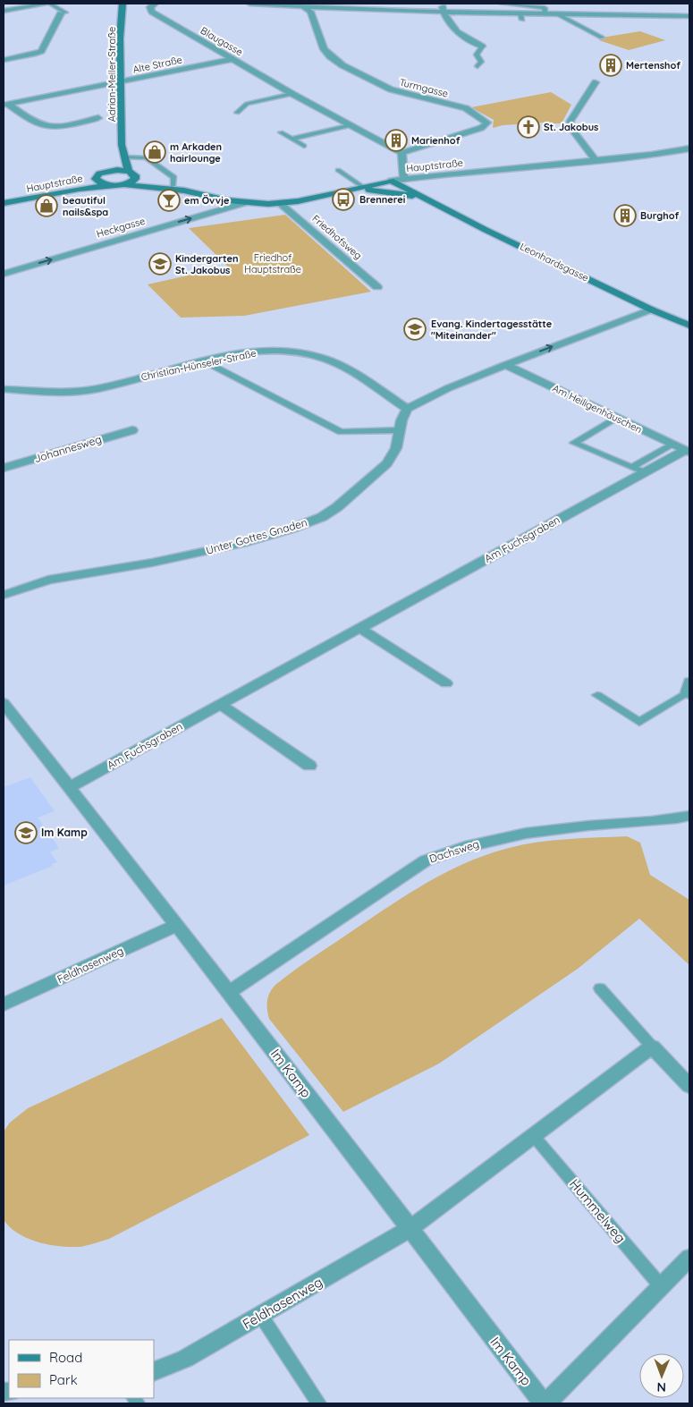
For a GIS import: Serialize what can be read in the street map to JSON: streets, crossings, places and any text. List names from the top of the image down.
{
  "streets": {
    "street": [
      "Blaugasse",
      "Alte Straße",
      "Adrian-Meller-Straße",
      "Turmgasse",
      "Hauptstraße",
      "Heckgasse",
      "Friedhofsweg",
      "Leonhardsgasse",
      "Christian-Hünseler-Straße",
      "Am Heiligenhäuschen",
      "Johannesweg",
      "Unter Gottes Gnaden",
      "Am Fuchsgraben",
      "Dachsweg",
      "Feldhasenweg",
      "Im Kamp"
    ],
    "lane": ["Hummelweg"]
  },
  "crossings": [
    ["Blaugasse", "Alte Straße"],
    ["Blaugasse", "Turmgasse"],
    ["Alte Straße", "Adrian-Meller-Straße"],
    ["Adrian-Meller-Straße", "Hauptstraße"],
    ["Hauptstraße", "Heckgasse"],
    ["Hauptstraße", "Friedhofsweg"],
    ["Hauptstraße", "Leonhardsgasse"],
    ["Christian-Hünseler-Straße", "Unter Gottes Gnaden"],
    ["Am Heiligenhäuschen", "Am Fuchsgraben"],
    ["Am Fuchsgraben", "Im Kamp"],
    ["Dachsweg", "Im Kamp"],
    ["Feldhasenweg", "Im Kamp"]
  ],
  "one_way": ["Heckgasse"],
  "parks": ["Friedhof Hauptstraße"],
  "places": {
    "building": ["Mertenshof", "Marienhof", "Burghof"],
    "church": ["St. Jakobus"],
    "shop": ["m Arkaden hairlounge", "beautiful nails&spa"],
    "bus stop": ["Brennerei"],
    "bar": ["em Övvje"],
    "school or university": ["Kindergarten St. Jakobus", "Evang. Kindertagesstätte \"Miteinander\"", "Im Kamp"]
  },
  "legend": ["Road", "Park"],
  "north": "bottom"
}
